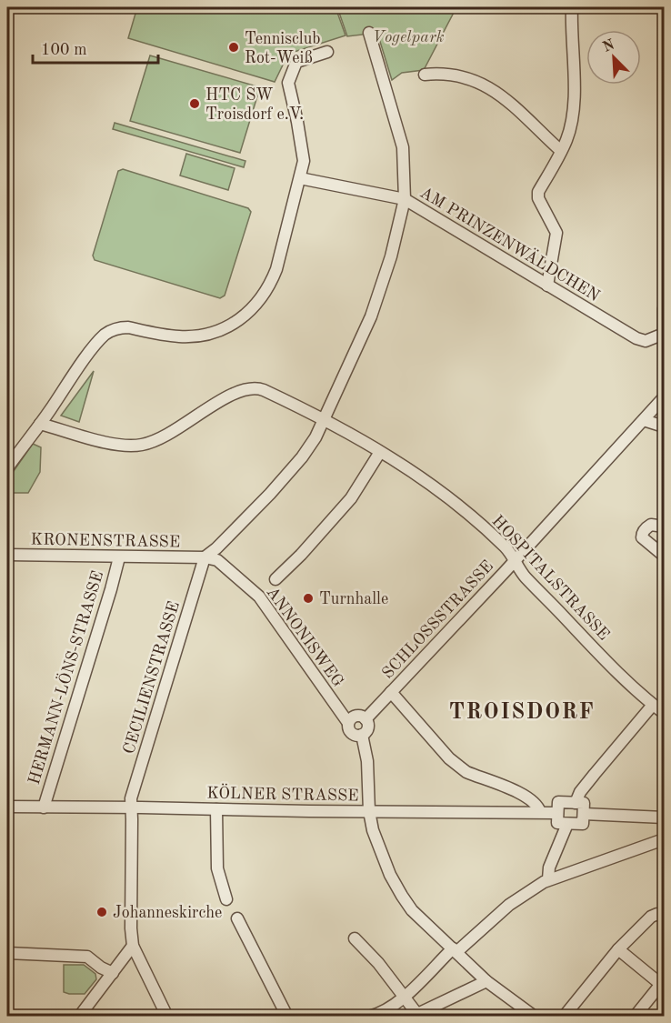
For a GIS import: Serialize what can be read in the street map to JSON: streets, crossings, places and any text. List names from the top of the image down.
{
  "streets": {
    "street": [
      "AM PRINZENWÄLDCHEN",
      "KRONENSTRASSE",
      "HOSPITALSTRASSE",
      "SCHLOSSSTRASSE",
      "ANNONISWEG",
      "HERMANN-LÖNS-STRASSE",
      "CECILIENSTRASSE",
      "KÖLNER STRASSE"
    ]
  },
  "crossings": [
    ["KRONENSTRASSE", "ANNONISWEG"],
    ["KRONENSTRASSE", "HERMANN-LÖNS-STRASSE"],
    ["KRONENSTRASSE", "CECILIENSTRASSE"],
    ["HOSPITALSTRASSE", "SCHLOSSSTRASSE"],
    ["SCHLOSSSTRASSE", "ANNONISWEG"],
    ["ANNONISWEG", "CECILIENSTRASSE"],
    ["HERMANN-LÖNS-STRASSE", "KÖLNER STRASSE"],
    ["CECILIENSTRASSE", "KÖLNER STRASSE"]
  ],
  "districts": ["TROISDORF"],
  "parks": ["Vogelpark"],
  "places": [
    "Tennisclub Rot-Weiß",
    "HTC SW Troisdorf e.V.",
    "Turnhalle",
    "Johanneskirche"
  ],
  "scale_bar": "100 m",
  "north": "top left"
}
